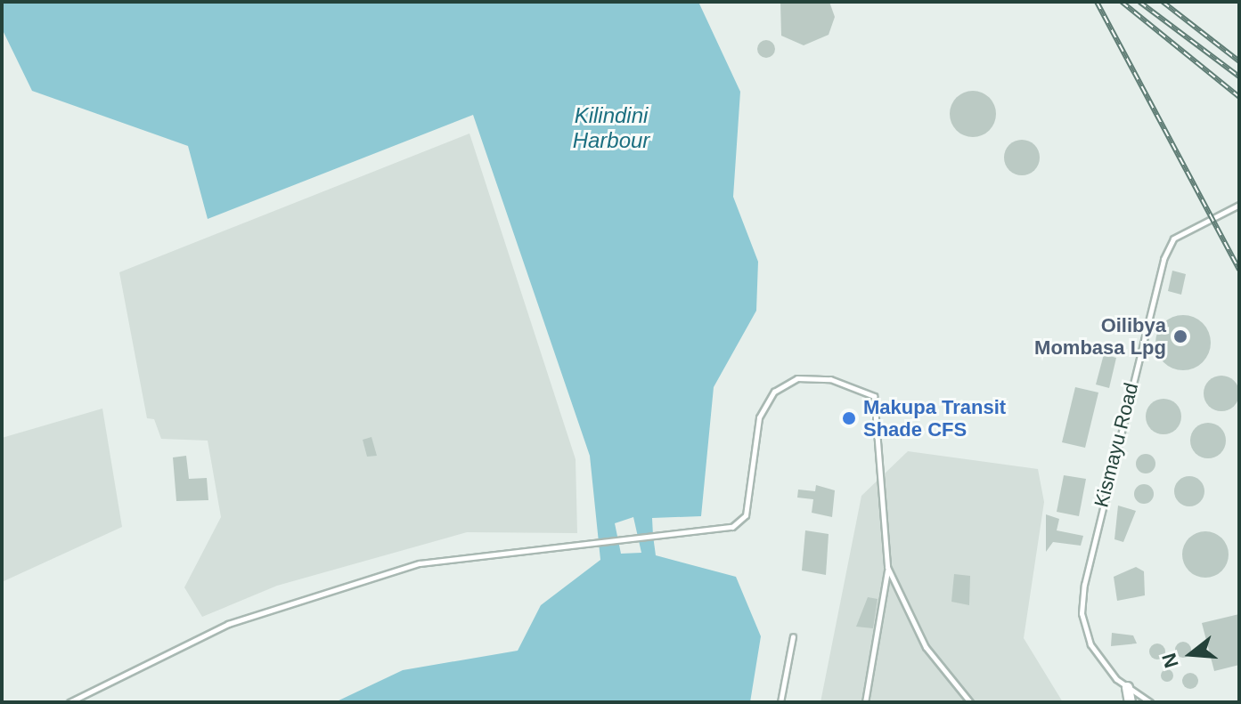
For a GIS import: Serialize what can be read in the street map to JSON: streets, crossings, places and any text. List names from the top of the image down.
{
  "streets": {
    "lane": ["Kismayu Road"]
  },
  "water": ["Kilindini Harbour"],
  "places": ["Oilibya Mombasa Lpg", "Makupa Transit Shade CFS"],
  "north": "left"
}
